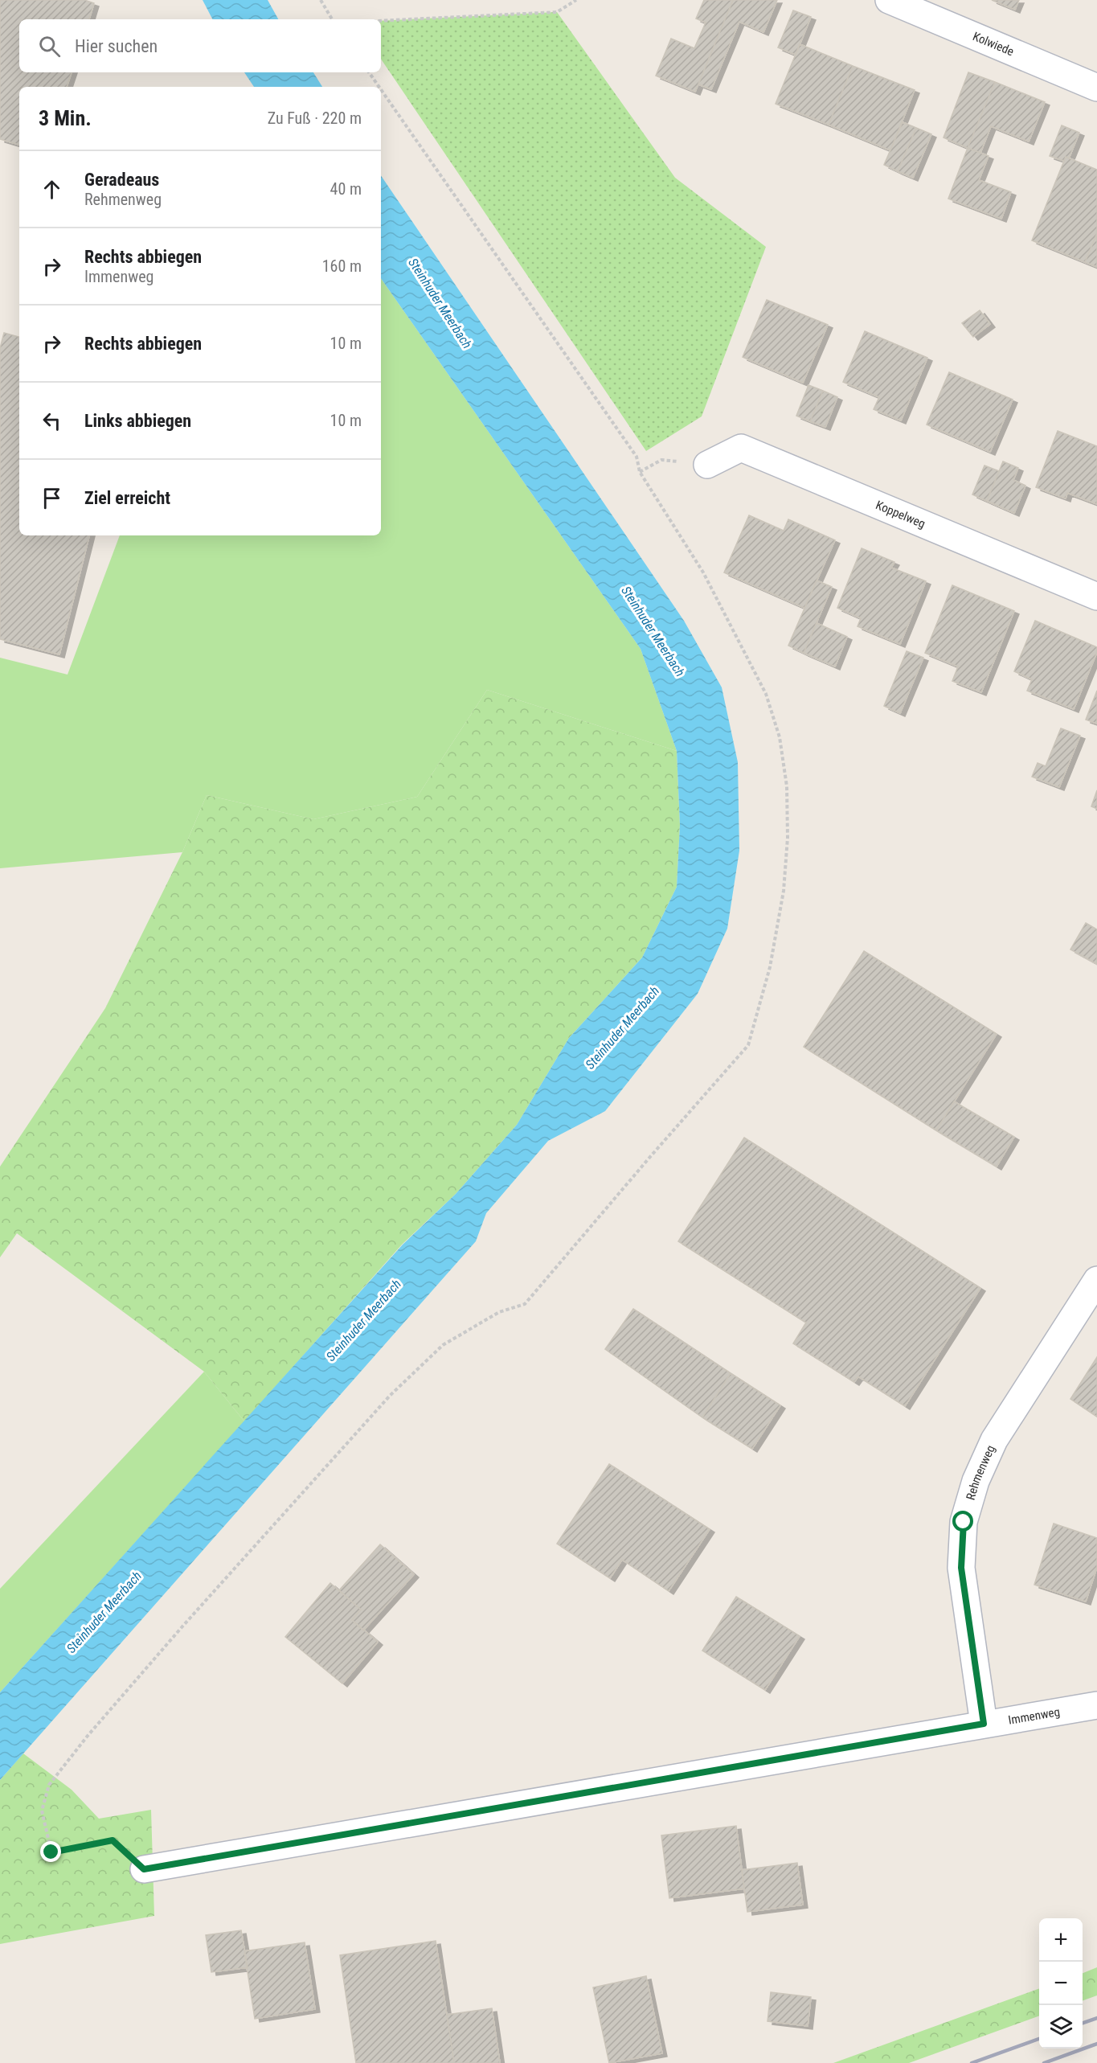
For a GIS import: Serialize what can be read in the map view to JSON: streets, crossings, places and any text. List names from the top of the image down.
{
  "streets": {
    "street": [
      "Kolwiede",
      "Koppelweg",
      "Rehmenweg",
      "Immenweg"
    ]
  },
  "crossings": [
    ["Rehmenweg", "Immenweg"]
  ],
  "water": ["Steinhuder Meerbach"],
  "page": {
    "search": "Hier suchen",
    "heading": ["3 Min.", "Zu Fuß · 220 m"],
    "list": [
      ["Geradeaus", "Rehmenweg", "40 m"],
      ["Rechts abbiegen", "Immenweg", "160 m"],
      ["Rechts abbiegen", "10 m"],
      ["Links abbiegen", "10 m"],
      "Ziel erreicht"
    ],
    "map_buttons": ["+", "−"]
  }
}
